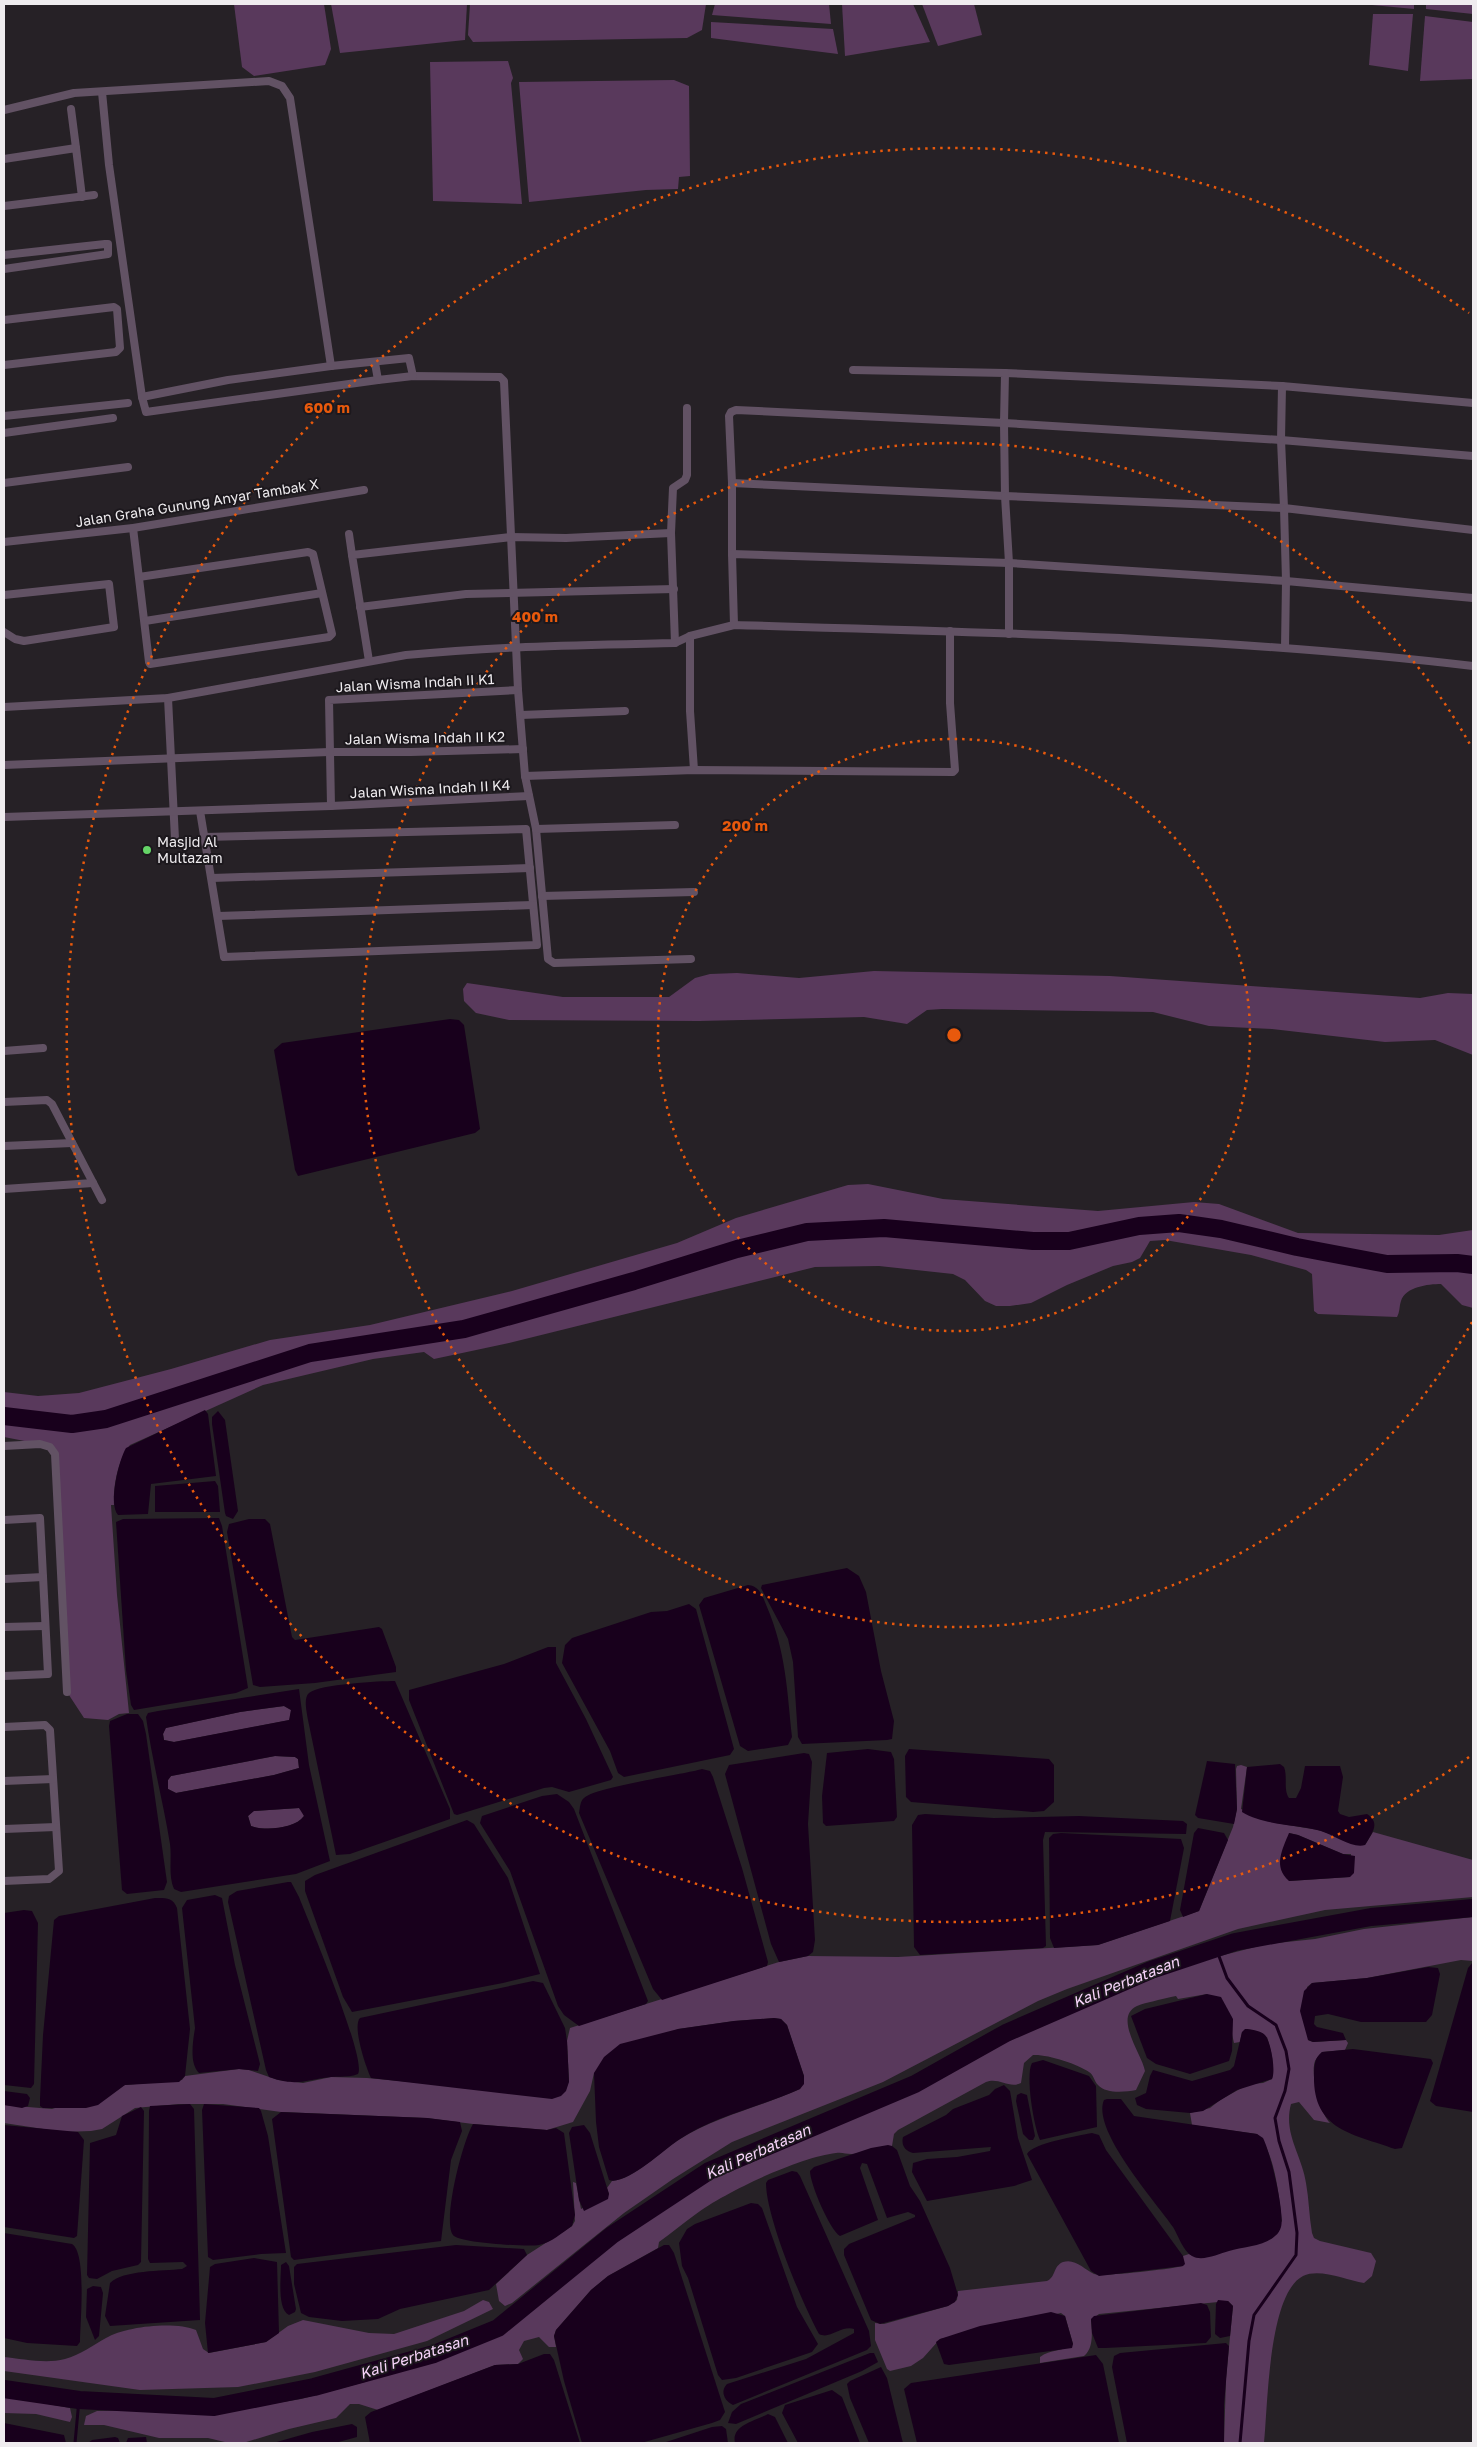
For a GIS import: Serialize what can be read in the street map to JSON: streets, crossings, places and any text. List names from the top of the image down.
{
  "streets": {
    "street": [
      "Jalan Graha Gunung Anyar Tambak X",
      "Jalan Wisma Indah II K1",
      "Jalan Wisma Indah II K2",
      "Jalan Wisma Indah II K4"
    ]
  },
  "crossings": [
    ["Jalan Wisma Indah II K1", "Jalan Wisma Indah II K2"],
    ["Jalan Wisma Indah II K1", "Jalan Wisma Indah II K4"]
  ],
  "water": ["Kali Perbatasan"],
  "places": ["Masjid Al Multazam"],
  "rings": ["600 m", "400 m", "200 m"]
}
